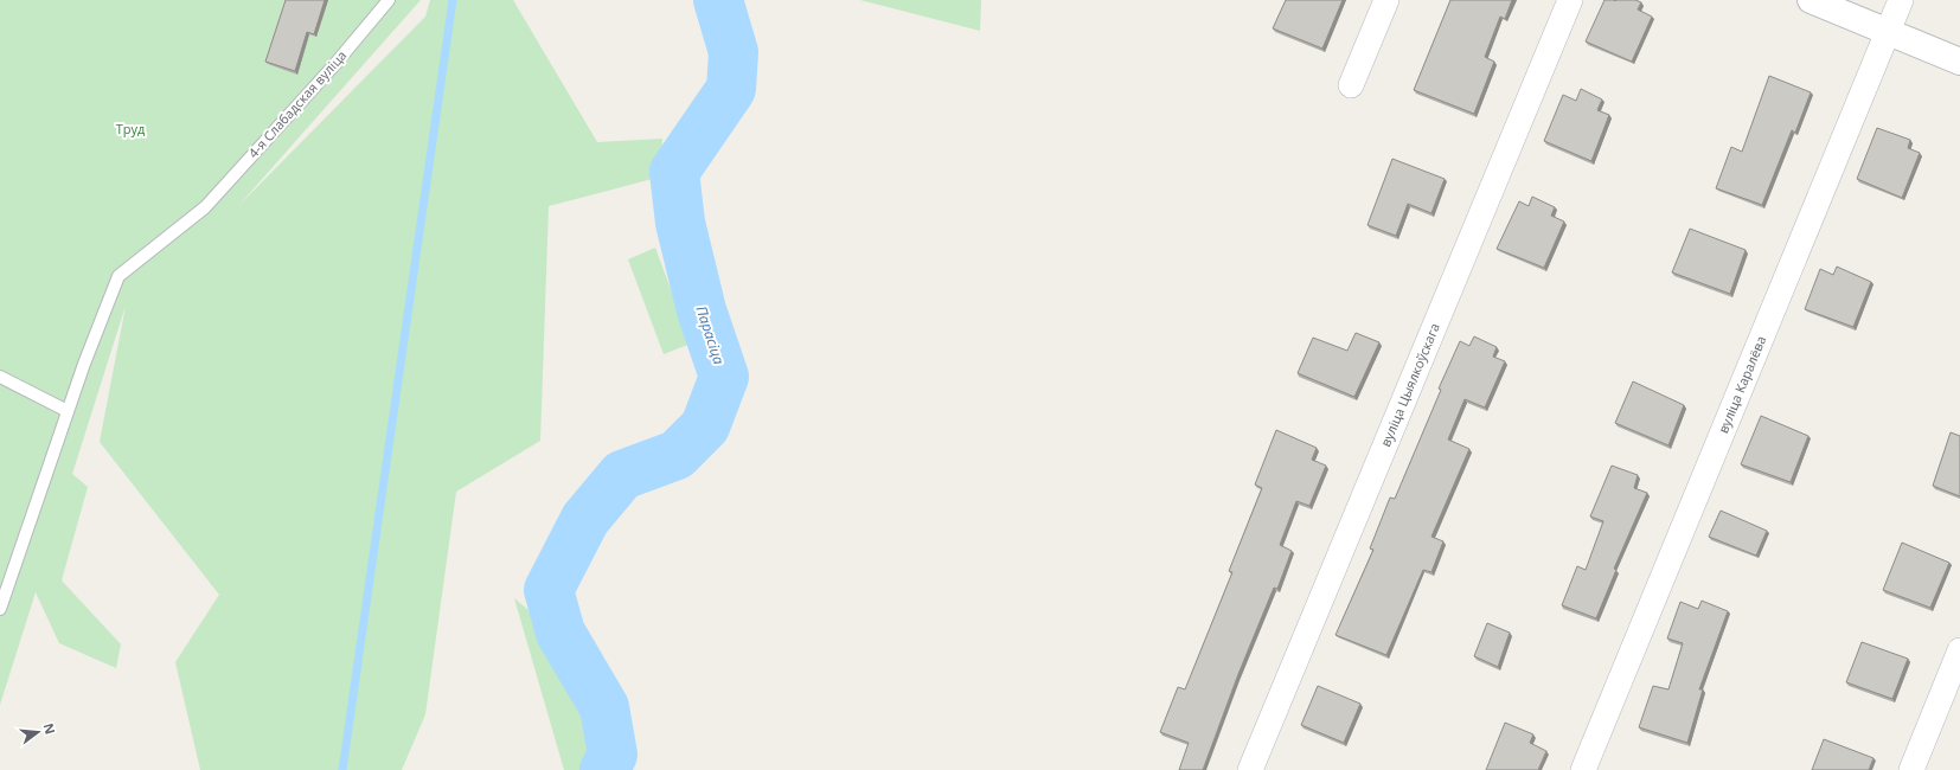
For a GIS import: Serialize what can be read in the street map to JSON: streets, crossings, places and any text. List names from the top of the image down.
{
  "streets": {
    "street": ["вуліца Цыялкоўскага", "вуліца Каралёва"],
    "lane": ["4-я Слабадская вуліца"]
  },
  "water": ["Парасіца"],
  "parks": ["Труд"],
  "north": "right"
}
